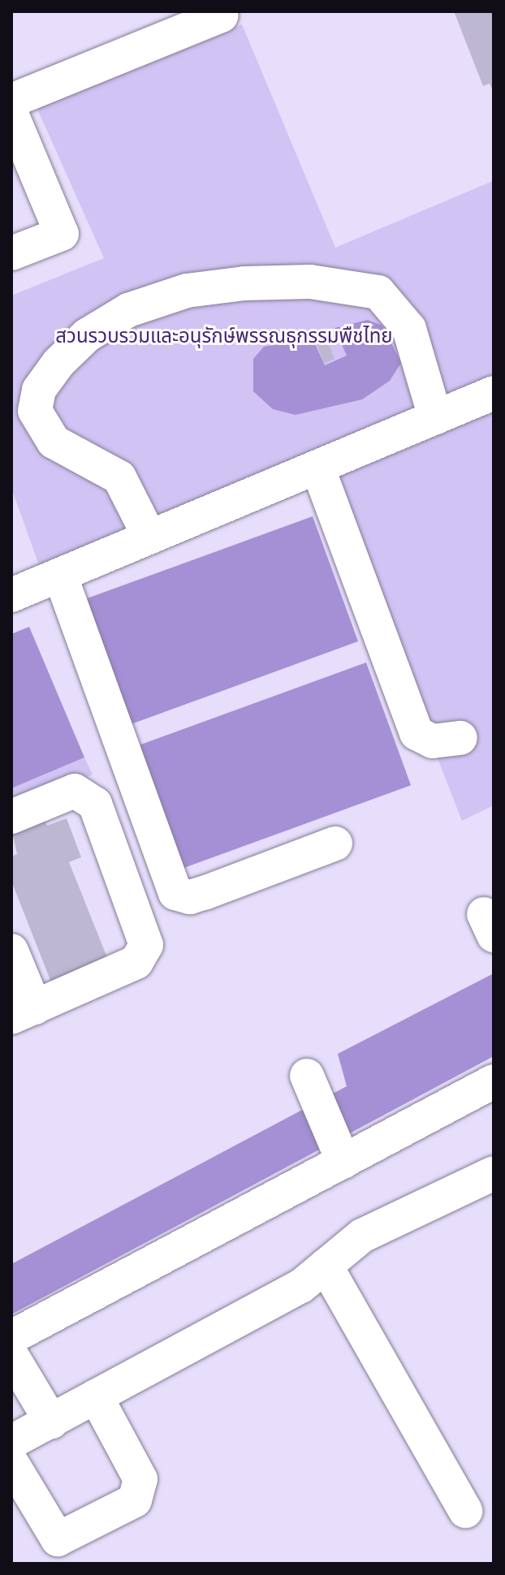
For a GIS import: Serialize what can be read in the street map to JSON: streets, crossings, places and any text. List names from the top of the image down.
{
  "parks": ["สวนรวบรวมและอนุรักษ์พรรณธุกรรมพืชไทย"]
}
